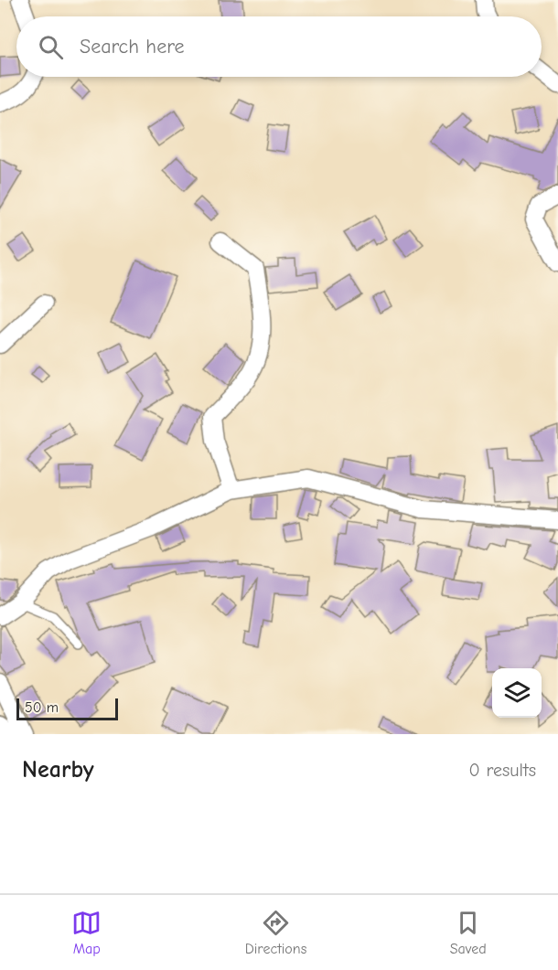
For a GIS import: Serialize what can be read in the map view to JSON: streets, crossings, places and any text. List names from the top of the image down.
{
  "scale_bar": "50 m",
  "page": {
    "search": "Search here",
    "scale": "50 m",
    "heading": ["Nearby", "0 results"],
    "nav": ["Map", "Directions", "Saved"]
  }
}
